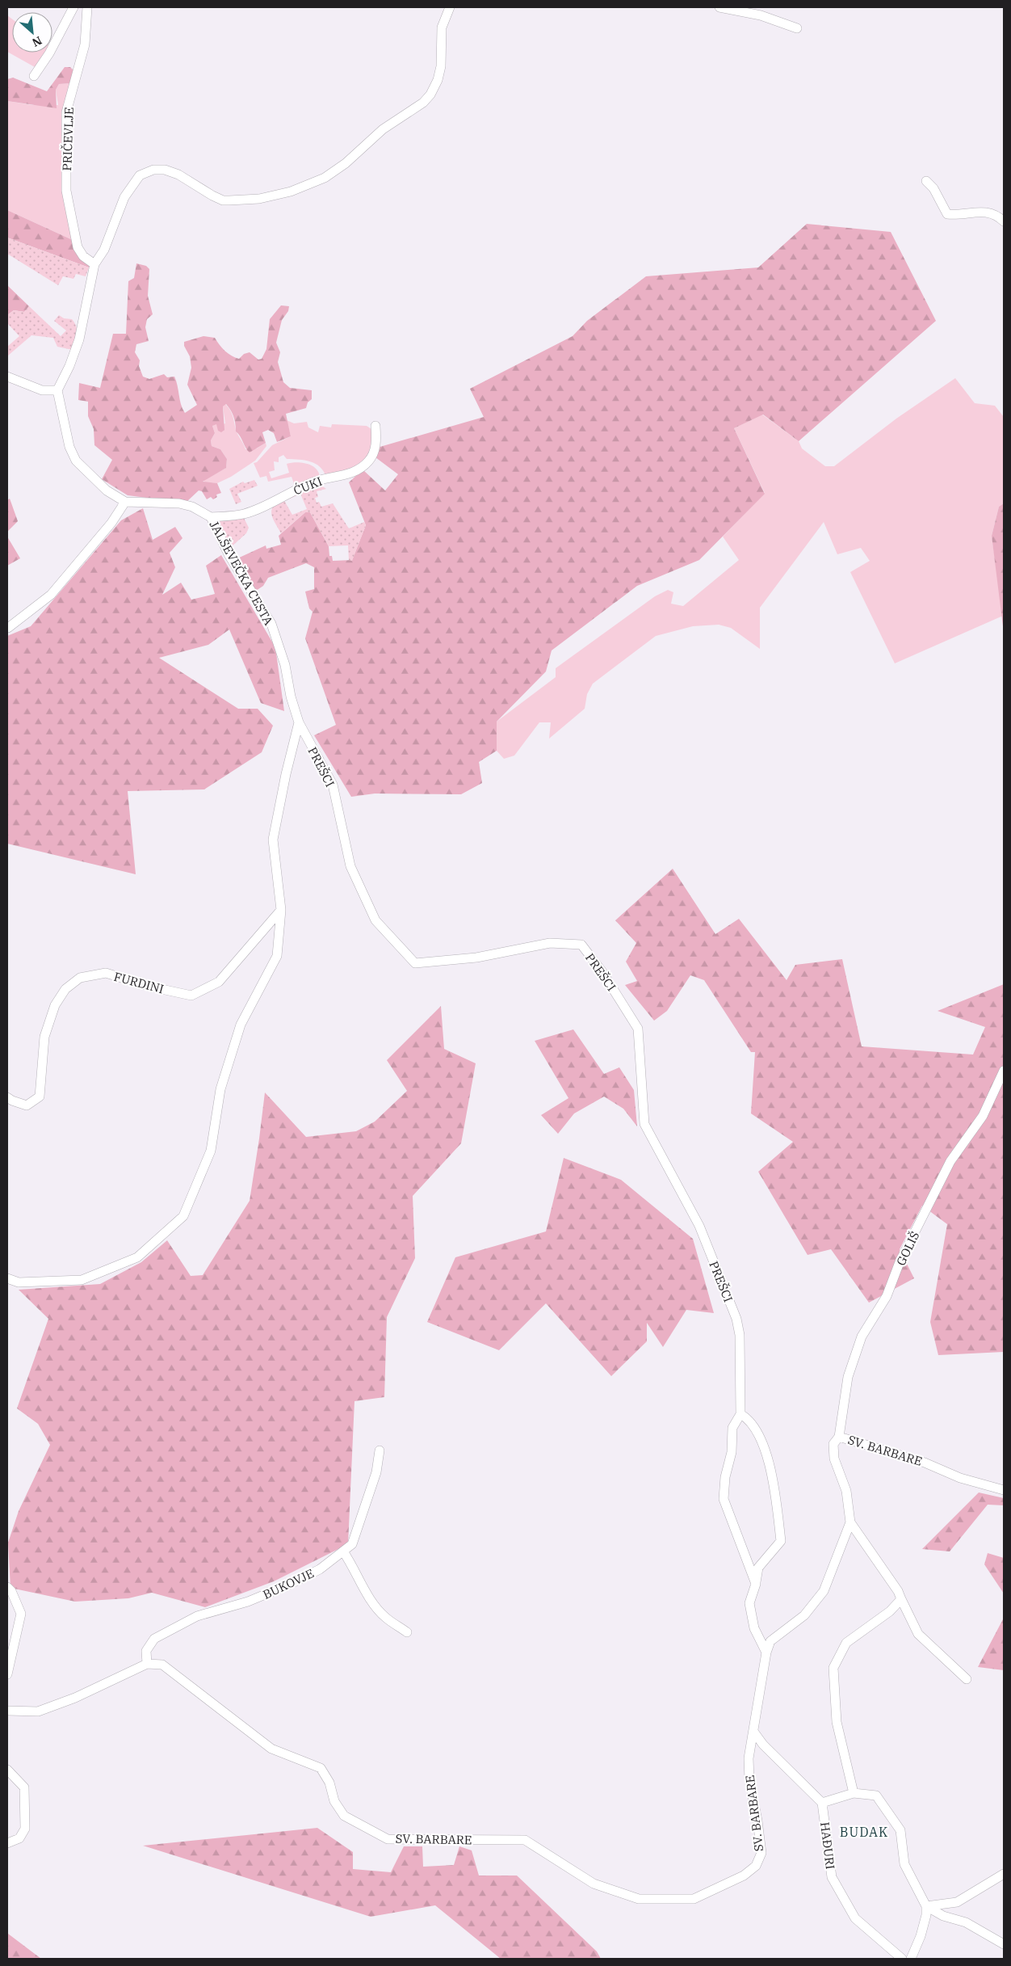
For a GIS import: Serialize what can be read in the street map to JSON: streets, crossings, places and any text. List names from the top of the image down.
{
  "streets": {
    "street": [
      "PRIČEVLJE",
      "ĆUKI",
      "JALŠEVEČKA CESTA",
      "PREŠCI",
      "FURDINI",
      "GOLIŠ",
      "SV. BARBARE",
      "BUKOVJE",
      "HAĐURI"
    ]
  },
  "crossings": [
    ["ĆUKI", "JALŠEVEČKA CESTA"],
    ["JALŠEVEČKA CESTA", "PREŠCI"],
    ["GOLIŠ", "SV. BARBARE"],
    ["SV. BARBARE", "BUKOVJE"]
  ],
  "districts": ["BUDAK"],
  "north": "bottom right"
}
